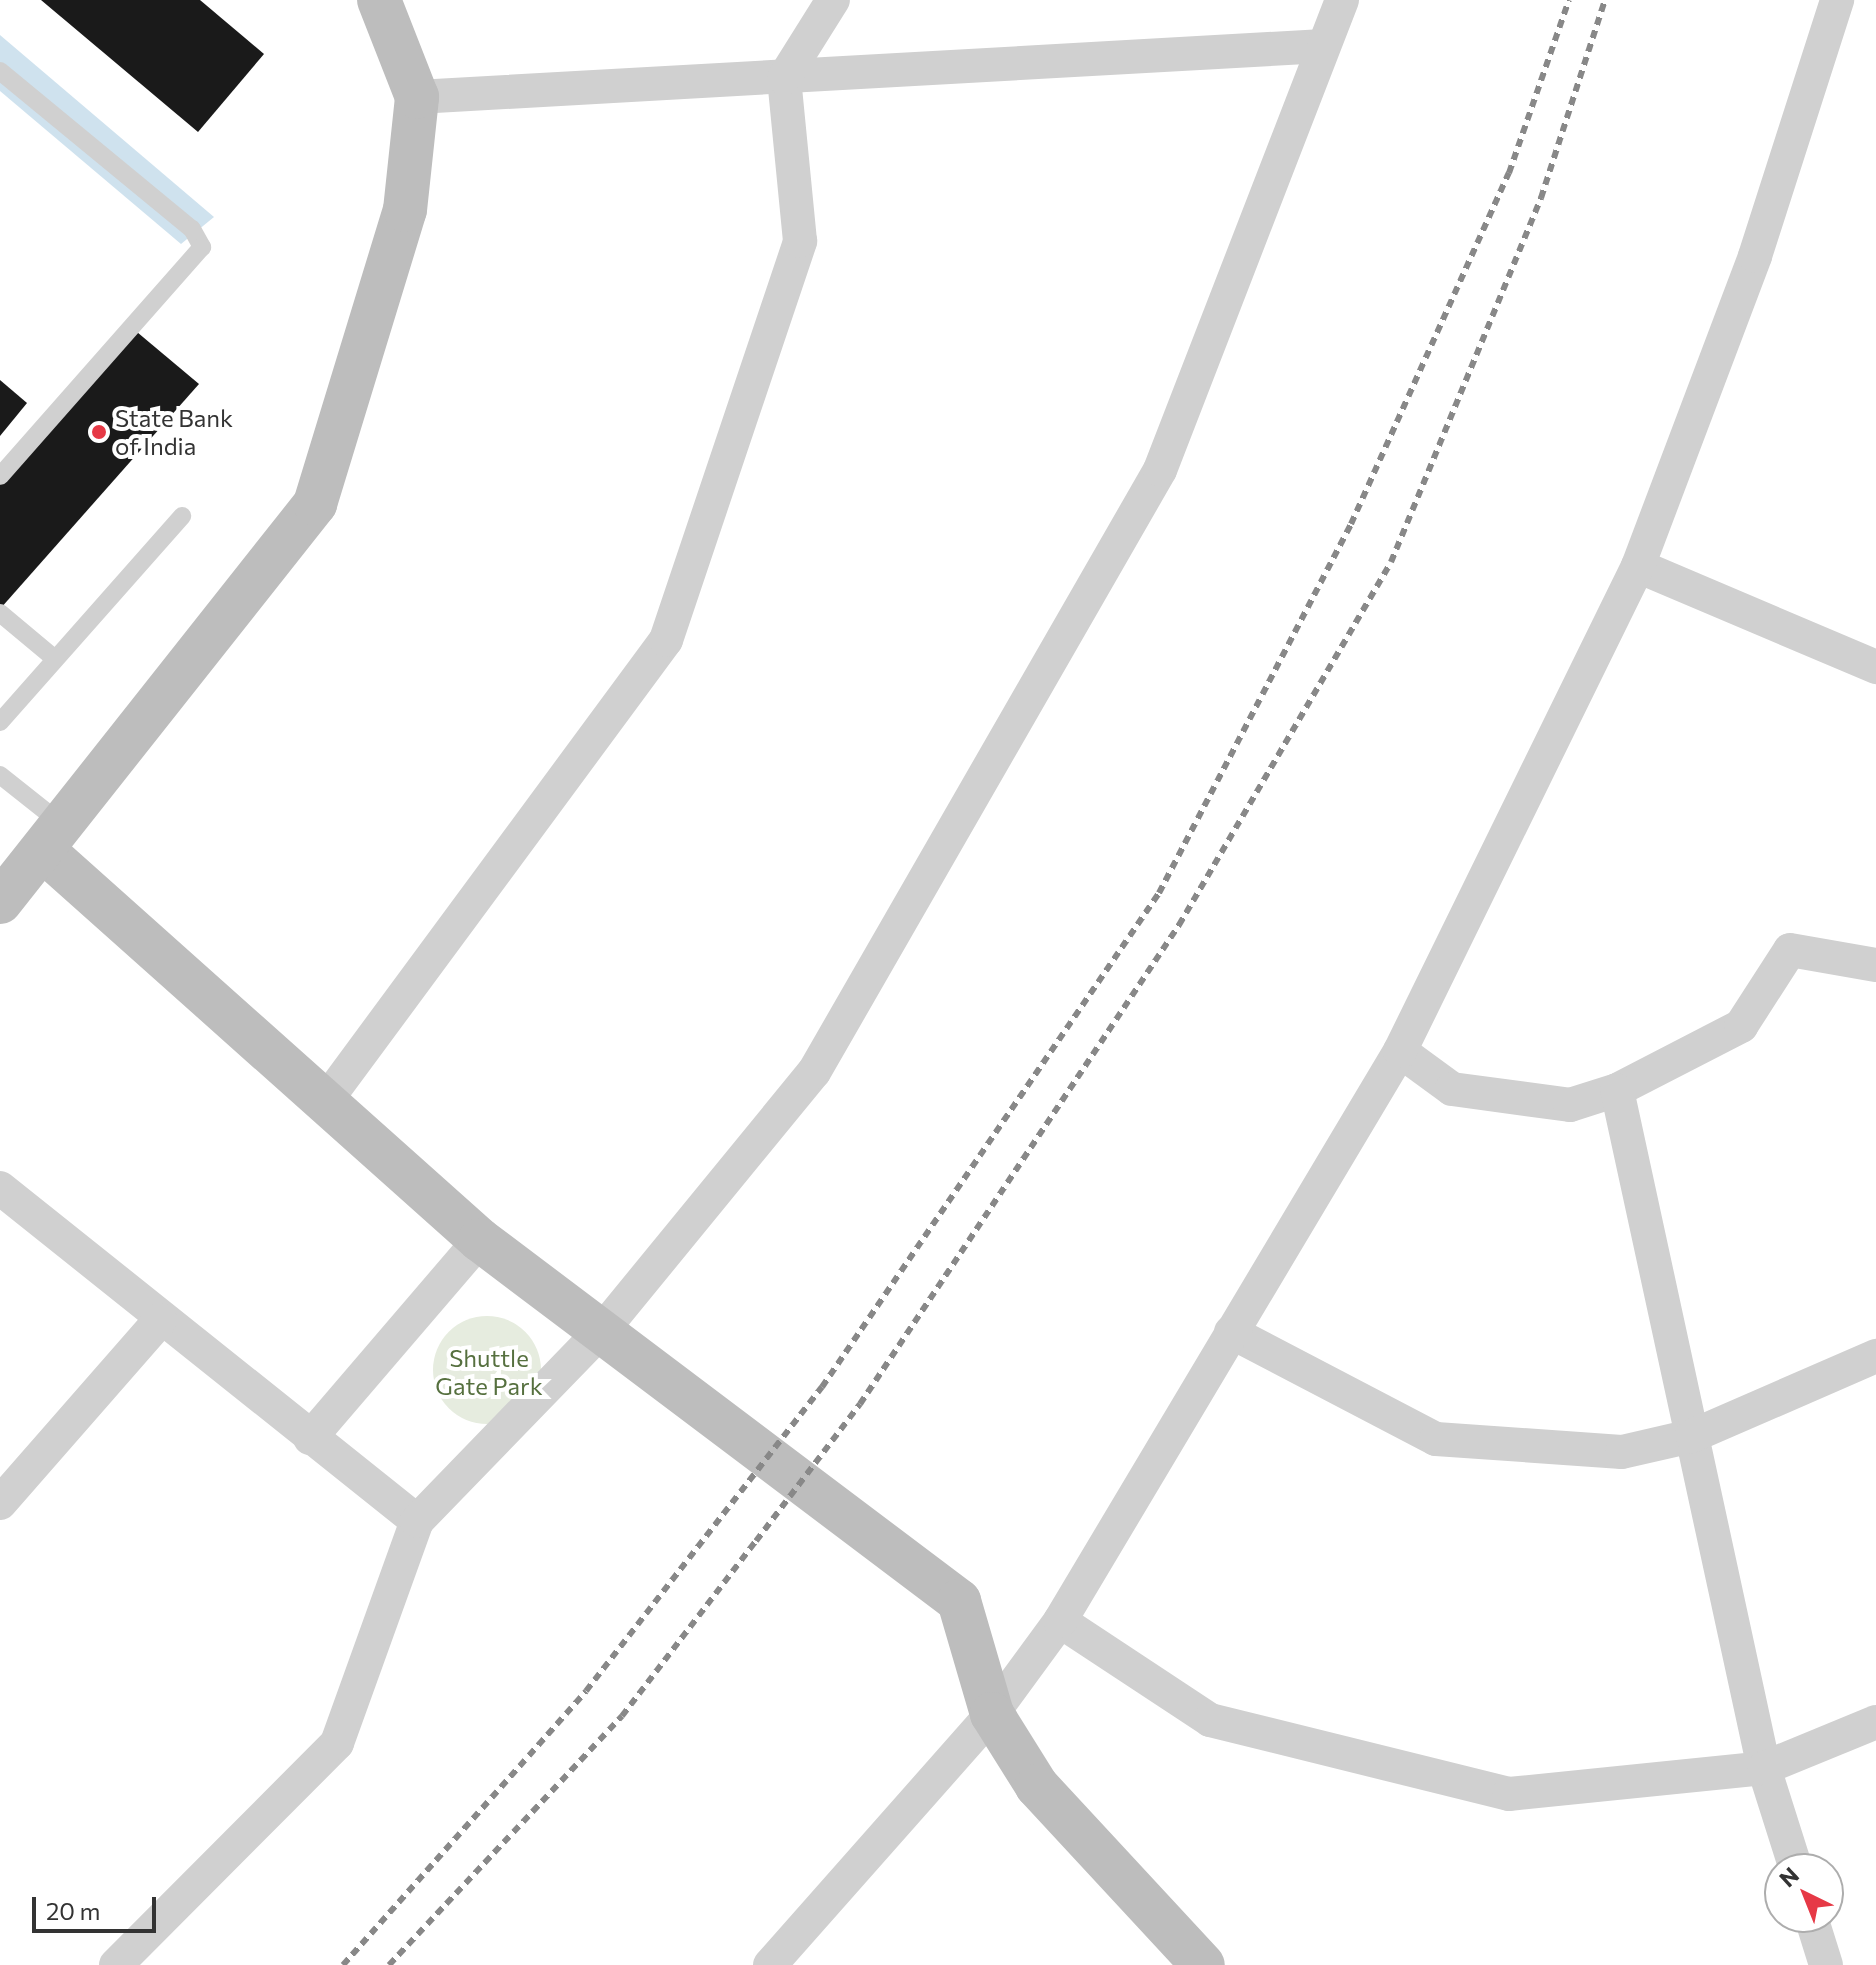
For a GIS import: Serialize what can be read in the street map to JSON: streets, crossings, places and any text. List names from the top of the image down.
{
  "parks": ["Shuttle Gate Park"],
  "places": ["State Bank of India"],
  "scale_bar": "20 m",
  "north": "top left"
}
